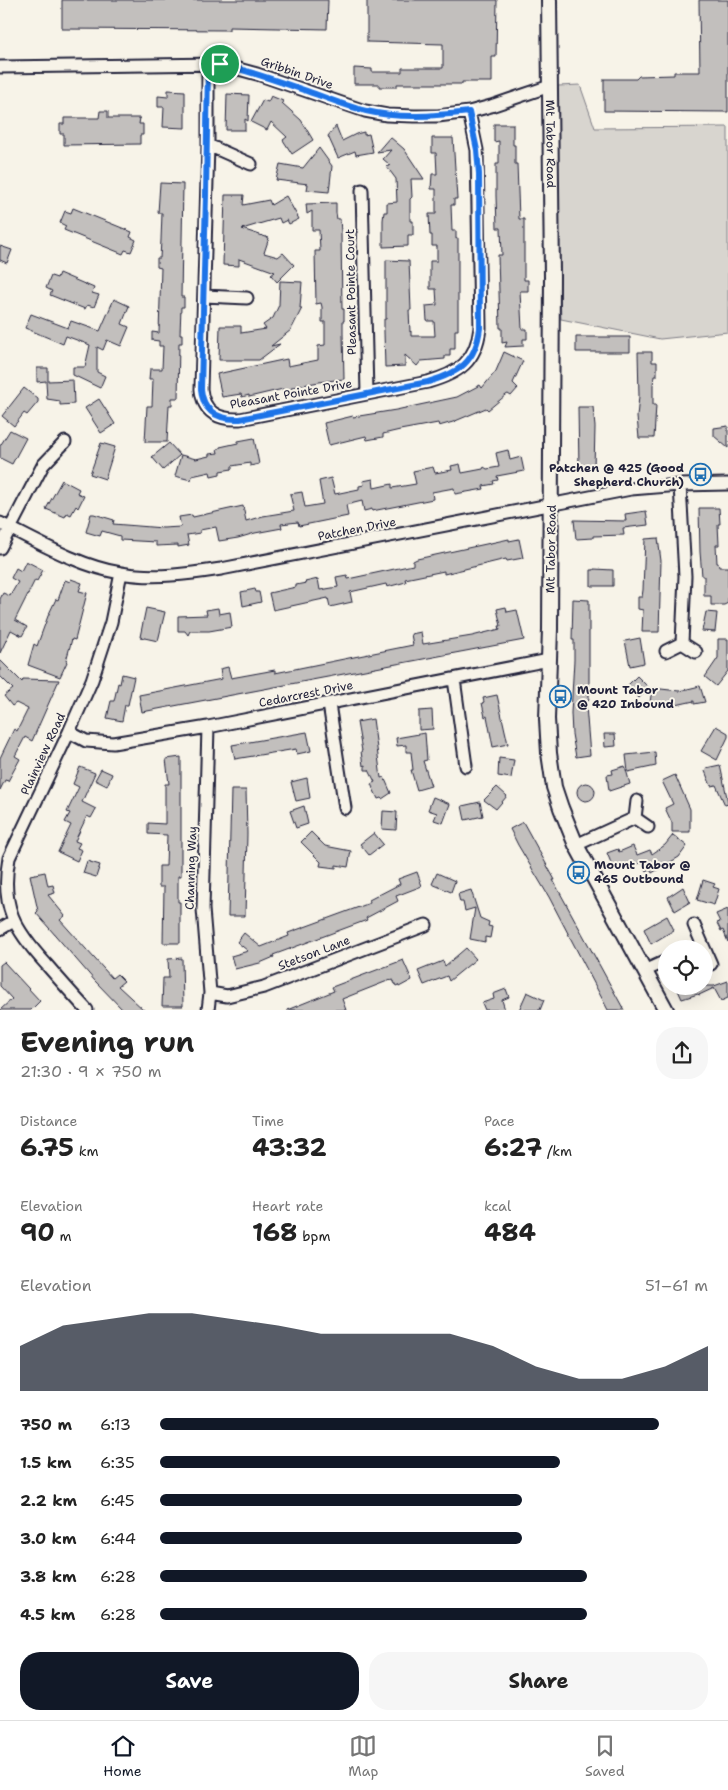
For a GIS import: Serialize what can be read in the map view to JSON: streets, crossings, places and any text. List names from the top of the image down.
{
  "streets": {
    "street": [
      "Gribbin Drive",
      "Mt Tabor Road",
      "Pleasant Pointe Court",
      "Pleasant Pointe Drive",
      "Patchen Drive",
      "Cedarcrest Drive",
      "Plainview Road",
      "Channing Way",
      "Stetson Lane"
    ]
  },
  "crossings": [
    ["Gribbin Drive", "Mt Tabor Road"],
    ["Gribbin Drive", "Pleasant Pointe Drive"],
    ["Mt Tabor Road", "Patchen Drive"],
    ["Mt Tabor Road", "Cedarcrest Drive"],
    ["Pleasant Pointe Court", "Pleasant Pointe Drive"],
    ["Patchen Drive", "Plainview Road"],
    ["Cedarcrest Drive", "Plainview Road"],
    ["Cedarcrest Drive", "Channing Way"],
    ["Channing Way", "Stetson Lane"]
  ],
  "places": {
    "bus stop": ["Patchen @ 425 (Good Shepherd Church)", "Mount Tabor @ 420 Inbound", "Mount Tabor @ 465 Outbound"]
  },
  "page": {
    "heading": ["Evening run", "21:30 · 9 × 750 m"],
    "stats": [
      ["Distance", "6.75 km"],
      ["Time", "43:32"],
      ["Pace", "6:27 /km"],
      ["Elevation", "90 m"],
      ["Heart rate", "168 bpm"],
      ["kcal", "484"]
    ],
    "chart": ["Elevation", "51–61 m"],
    "list": [
      {
        "name": "750 m",
        "note": "6:13"
      },
      {
        "name": "1.5 km",
        "note": "6:35"
      },
      {
        "name": "2.2 km",
        "note": "6:45"
      },
      {
        "name": "3.0 km",
        "note": "6:44"
      },
      {
        "name": "3.8 km",
        "note": "6:28"
      },
      {
        "name": "4.5 km",
        "note": "6:28"
      }
    ],
    "buttons": ["Save", "Share"],
    "tabs": ["Home", "Map", "Saved"]
  }
}
